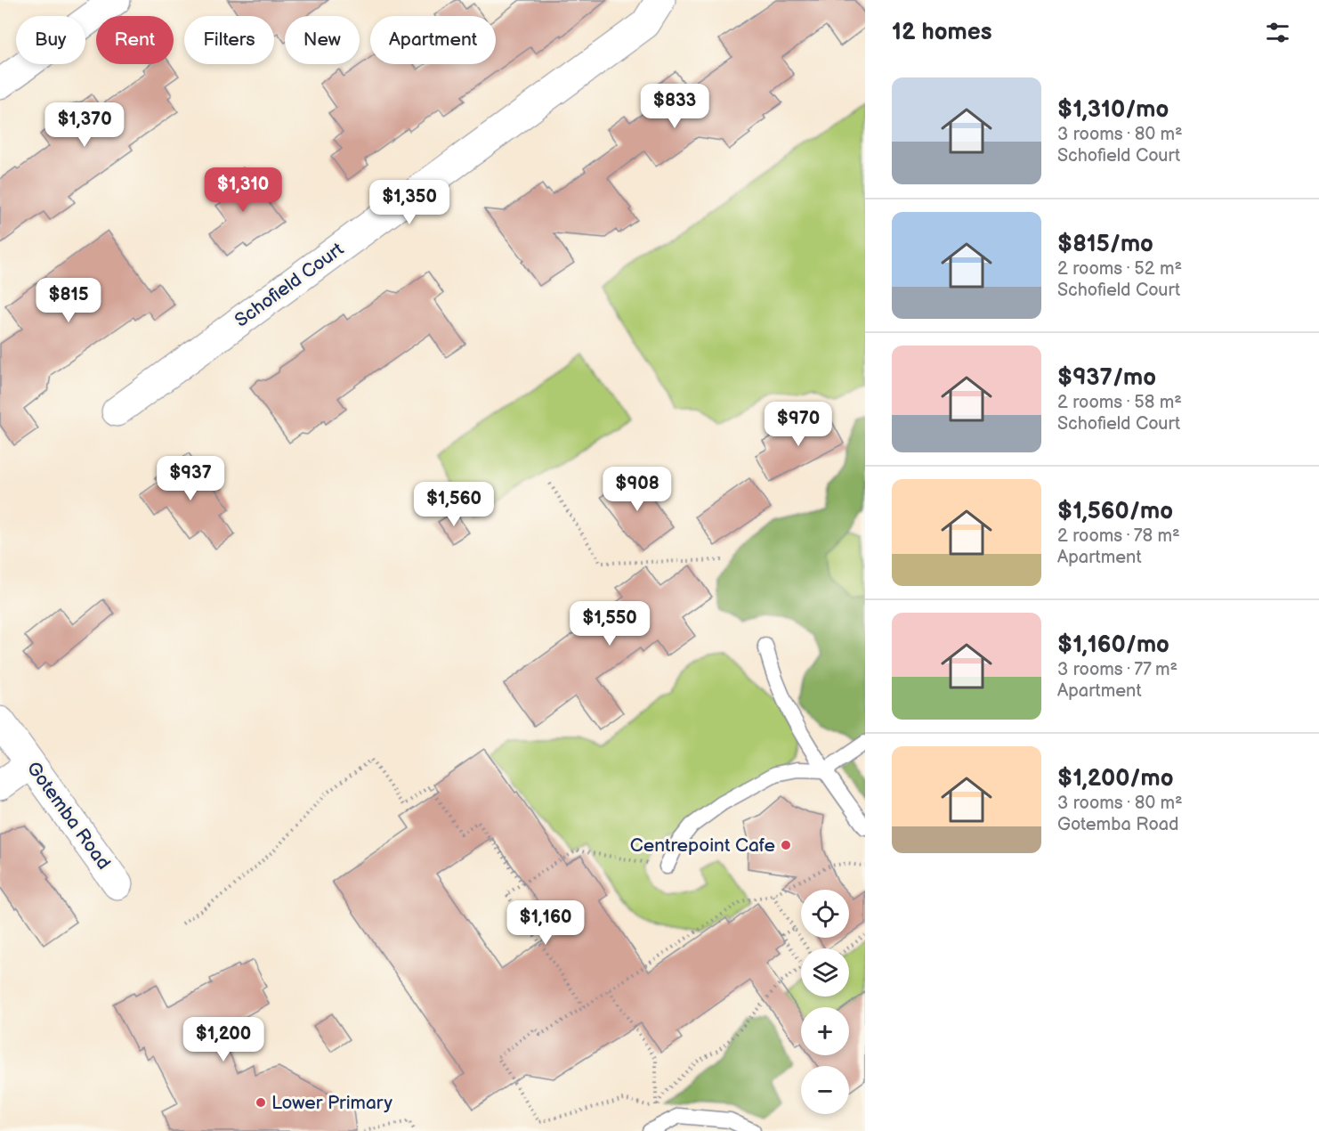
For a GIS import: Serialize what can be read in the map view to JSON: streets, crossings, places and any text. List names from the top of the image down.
{
  "streets": {
    "street": ["Schofield Court", "Gotemba Road"]
  },
  "places": ["Centrepoint Cafe", "Lower Primary"],
  "page": {
    "heading": "12 homes",
    "chip": [
      "Buy",
      "Rent",
      "Filters",
      "New",
      "Apartment"
    ],
    "list": [
      {
        "name": "$1,310/mo",
        "note": "3 rooms · 80 m² · Schofield Court"
      },
      {
        "name": "$815/mo",
        "note": "2 rooms · 52 m² · Schofield Court"
      },
      {
        "name": "$937/mo",
        "note": "2 rooms · 58 m² · Schofield Court"
      },
      {
        "name": "$1,560/mo",
        "note": "2 rooms · 78 m² · Apartment"
      },
      {
        "name": "$1,160/mo",
        "note": "3 rooms · 77 m² · Apartment"
      },
      {
        "name": "$1,200/mo",
        "note": "3 rooms · 80 m² · Gotemba Road"
      }
    ],
    "price": [
      "$833",
      "$1,370",
      "$1,310",
      "$1,350",
      "$815",
      "$970",
      "$937",
      "$908",
      "$1,560",
      "$1,550",
      "$1,160",
      "$1,200"
    ],
    "map_buttons": ["+", "−"]
  }
}
